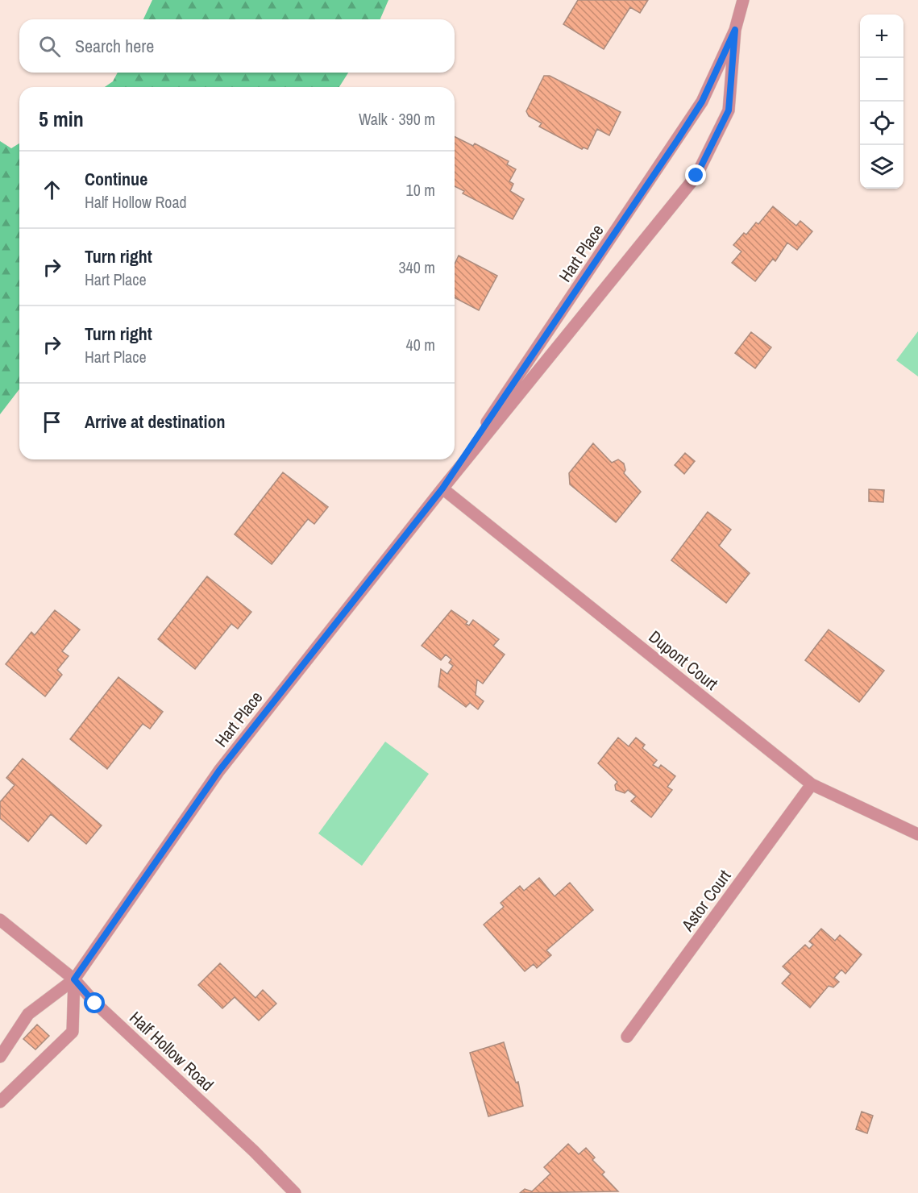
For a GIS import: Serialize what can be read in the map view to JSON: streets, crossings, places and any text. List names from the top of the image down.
{
  "streets": {
    "street": [
      "Hart Place",
      "Dupont Court",
      "Astor Court",
      "Half Hollow Road"
    ]
  },
  "crossings": [
    ["Hart Place", "Dupont Court"],
    ["Hart Place", "Half Hollow Road"],
    ["Dupont Court", "Astor Court"]
  ],
  "page": {
    "map_buttons": ["+", "−"],
    "search": "Search here",
    "heading": ["5 min", "Walk · 390 m"],
    "list": [
      ["Continue", "Half Hollow Road", "10 m"],
      ["Turn right", "Hart Place", "340 m"],
      ["Turn right", "Hart Place", "40 m"],
      "Arrive at destination"
    ]
  }
}
